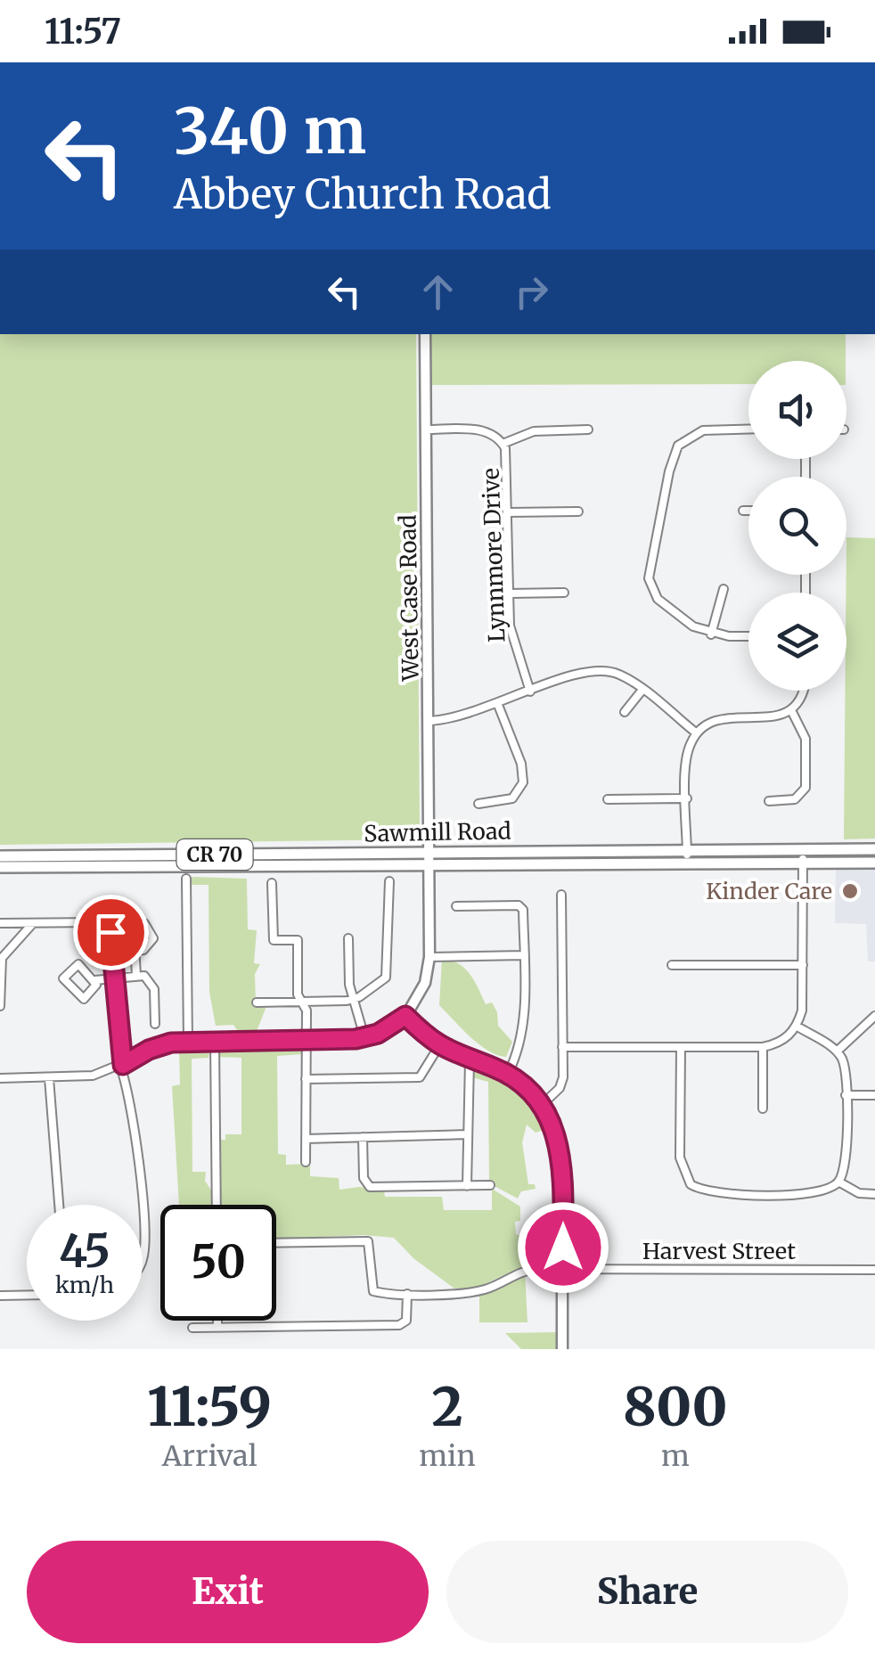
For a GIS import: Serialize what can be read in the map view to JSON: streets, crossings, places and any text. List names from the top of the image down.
{
  "streets": {
    "main road": ["West Case Road", "Sawmill Road", "CR 70"],
    "street": ["Lynnmore Drive", "Harvest Street"]
  },
  "crossings": [
    ["Lynnmore Drive", "West Case Road"],
    ["West Case Road", "Sawmill Road"]
  ],
  "places": ["Kinder Care"],
  "page": {
    "status": "11:57",
    "turn": ["340 m", "Abbey Church Road"],
    "speed": "45 km/h",
    "limit": "50",
    "eta": [
      "11:59",
      "Arrival",
      "2",
      "min",
      "800",
      "m"
    ],
    "buttons": ["Exit", "Share"]
  }
}
